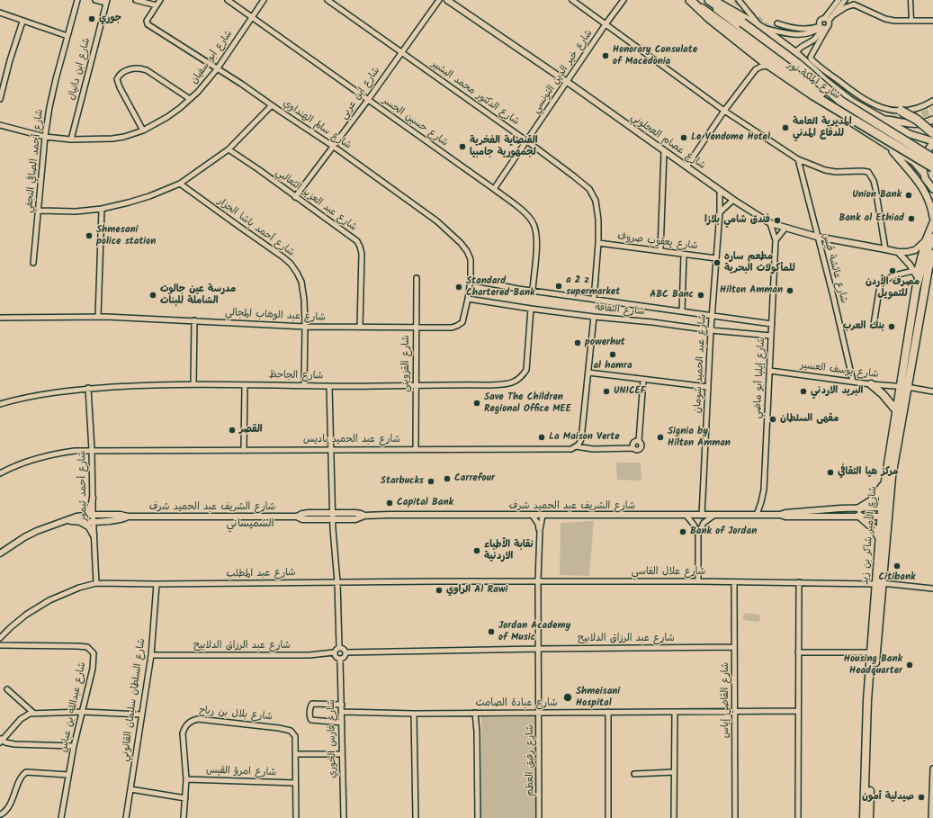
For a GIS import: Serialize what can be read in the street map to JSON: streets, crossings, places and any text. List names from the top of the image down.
{
  "streets": {
    "highway": ["شارع الملكة نور"],
    "main road": ["شارع الأمير شاكر بن زيد"],
    "street": [
      "شارع أبو سفيان",
      "شارع ابن دانيال",
      "شارع خير الدين التونسي",
      "شارع ابن عربي",
      "شارع الدكتور محمد البشير",
      "شارع حسين الجسر",
      "شارع سالم الهنداوي",
      "شارع عصام العجلوني",
      "شارع أحمد الصافي النجفي",
      "شارع عبد العزيز الثعالبي",
      "شارع أحمد باشا الجزار",
      "شارع يعقوب صروف",
      "شارع عائشة قيس",
      "شارع الثقافة",
      "شارع عبد الوهاب المجالي",
      "شارع القزويني",
      "شارع عبد الحميد شومان",
      "شارع يوسف العسير",
      "شارع الجاحظ",
      "شارع إيليا أبو ماضي",
      "شارع عبد الحميد باديس",
      "شارع أحمد تيمور",
      "شارع الشريف عبد الحميد شرف",
      "شارع علال الفاسي",
      "شارع عبد المطلب",
      "شارع عبد الرزاق الدلابيح",
      "شارع السلطان سليمان القانوني",
      "شارع القاضي إياس",
      "شارع عبادة الصامت",
      "شارع عبدالله بن عباس",
      "شارع بلال بن رباح",
      "شارع فارس الخوري",
      "شارع رفيق العظم",
      "شارع امرؤ القيس"
    ]
  },
  "crossings": [
    ["شارع أبو سفيان", "شارع ابن دانيال"],
    ["شارع أبو سفيان", "شارع حسين الجسر"],
    ["شارع أبو سفيان", "شارع سالم الهنداوي"],
    ["شارع أبو سفيان", "شارع أحمد الصافي النجفي"],
    ["شارع خير الدين التونسي", "شارع الدكتور محمد البشير"],
    ["شارع خير الدين التونسي", "شارع حسين الجسر"],
    ["شارع خير الدين التونسي", "شارع عصام العجلوني"],
    ["شارع ابن عربي", "شارع الدكتور محمد البشير"],
    ["شارع ابن عربي", "شارع حسين الجسر"],
    ["شارع ابن عربي", "شارع سالم الهنداوي"],
    ["شارع ابن عربي", "شارع عبد العزيز الثعالبي"],
    ["شارع الدكتور محمد البشير", "شارع يعقوب صروف"],
    ["شارع الدكتور محمد البشير", "شارع الثقافة"],
    ["شارع حسين الجسر", "شارع الثقافة"],
    ["شارع سالم الهنداوي", "شارع الثقافة"],
    ["شارع سالم الهنداوي", "شارع عبد الوهاب المجالي"],
    ["شارع عصام العجلوني", "شارع عائشة قيس"],
    ["شارع عصام العجلوني", "شارع عبد الحميد شومان"],
    ["شارع عصام العجلوني", "شارع إيليا أبو ماضي"],
    ["شارع عصام العجلوني", "شارع الأمير شاكر بن زيد"],
    ["شارع عبد العزيز الثعالبي", "شارع عبد الوهاب المجالي"],
    ["شارع أحمد باشا الجزار", "شارع عبد الوهاب المجالي"],
    ["شارع أحمد باشا الجزار", "شارع الجاحظ"],
    ["شارع يعقوب صروف", "شارع عبد الحميد شومان"],
    ["شارع عائشة قيس", "شارع يوسف العسير"],
    ["شارع الثقافة", "شارع عبد الوهاب المجالي"],
    ["شارع الثقافة", "شارع عبد الحميد شومان"],
    ["شارع الثقافة", "شارع الجاحظ"],
    ["شارع الثقافة", "شارع إيليا أبو ماضي"],
    ["شارع عبد الوهاب المجالي", "شارع القزويني"],
    ["شارع القزويني", "شارع الجاحظ"],
    ["شارع القزويني", "شارع عبد الحميد باديس"],
    ["شارع عبد الحميد شومان", "شارع الشريف عبد الحميد شرف"],
    ["شارع يوسف العسير", "شارع إيليا أبو ماضي"],
    ["شارع يوسف العسير", "شارع الأمير شاكر بن زيد"],
    ["شارع الجاحظ", "شارع أحمد تيمور"],
    ["شارع إيليا أبو ماضي", "شارع الشريف عبد الحميد شرف"],
    ["شارع عبد الحميد باديس", "شارع أحمد تيمور"],
    ["شارع أحمد تيمور", "شارع الشريف عبد الحميد شرف"],
    ["شارع أحمد تيمور", "شارع عبد المطلب"],
    ["شارع الشريف عبد الحميد شرف", "شارع الأمير شاكر بن زيد"],
    ["شارع الشريف عبد الحميد شرف", "شارع رفيق العظم"],
    ["شارع الأمير شاكر بن زيد", "شارع علال الفاسي"],
    ["شارع علال الفاسي", "شارع عبد المطلب"],
    ["شارع علال الفاسي", "شارع القاضي إياس"],
    ["شارع علال الفاسي", "شارع رفيق العظم"],
    ["شارع عبد المطلب", "شارع السلطان سليمان القانوني"],
    ["شارع عبد المطلب", "شارع رفيق العظم"],
    ["شارع عبد الرزاق الدلابيح", "شارع السلطان سليمان القانوني"],
    ["شارع عبد الرزاق الدلابيح", "شارع القاضي إياس"],
    ["شارع عبد الرزاق الدلابيح", "شارع فارس الخوري"],
    ["شارع عبد الرزاق الدلابيح", "شارع رفيق العظم"],
    ["شارع القاضي إياس", "شارع عبادة الصامت"],
    ["شارع عبادة الصامت", "شارع فارس الخوري"],
    ["شارع عبادة الصامت", "شارع رفيق العظم"],
    ["شارع بلال بن رباح", "شارع امرؤ القيس"]
  ],
  "districts": ["الشميساني"],
  "places": [
    "جوري",
    "Honorary Consulate of Macedonia",
    "المديرية العامة للدفاع المدني",
    "Le Vendome Hotel",
    "القنصاية الفخرية لجمهورية جامبيا",
    "Union Bank",
    "Bank al Ethiad",
    "فندق شامي بلازا",
    "Shmesani police station",
    "مطعم ساره للمأكولات البحرية",
    "مصرف الأردن للتمويل",
    "a 2 z supermarket",
    "Standard Chartered Bank",
    "Hilton Amman",
    "مدرسة عين جالوت الشاملة للبنات",
    "ABC Banc",
    "بنك العرب",
    "powerhut",
    "al hamra",
    "UNICEF",
    "البريد الاردني",
    "Save The Children Regional Office MEE",
    "مقهى السلطان",
    "القصر",
    "La Maison Verte",
    "Signia by Hilton Amman",
    "مركز هيا الثقافي",
    "Carrefour",
    "Starbucks",
    "Capital Bank",
    "Bank of Jordan",
    "نقابة الأطباء الاردنية",
    "Citibank",
    "الراوي Al Rawi",
    "Jordan Academy of Music",
    "Housing Bank Headquarter",
    "Shmeisani Hospital",
    "صيدلية أمون"
  ]
}
